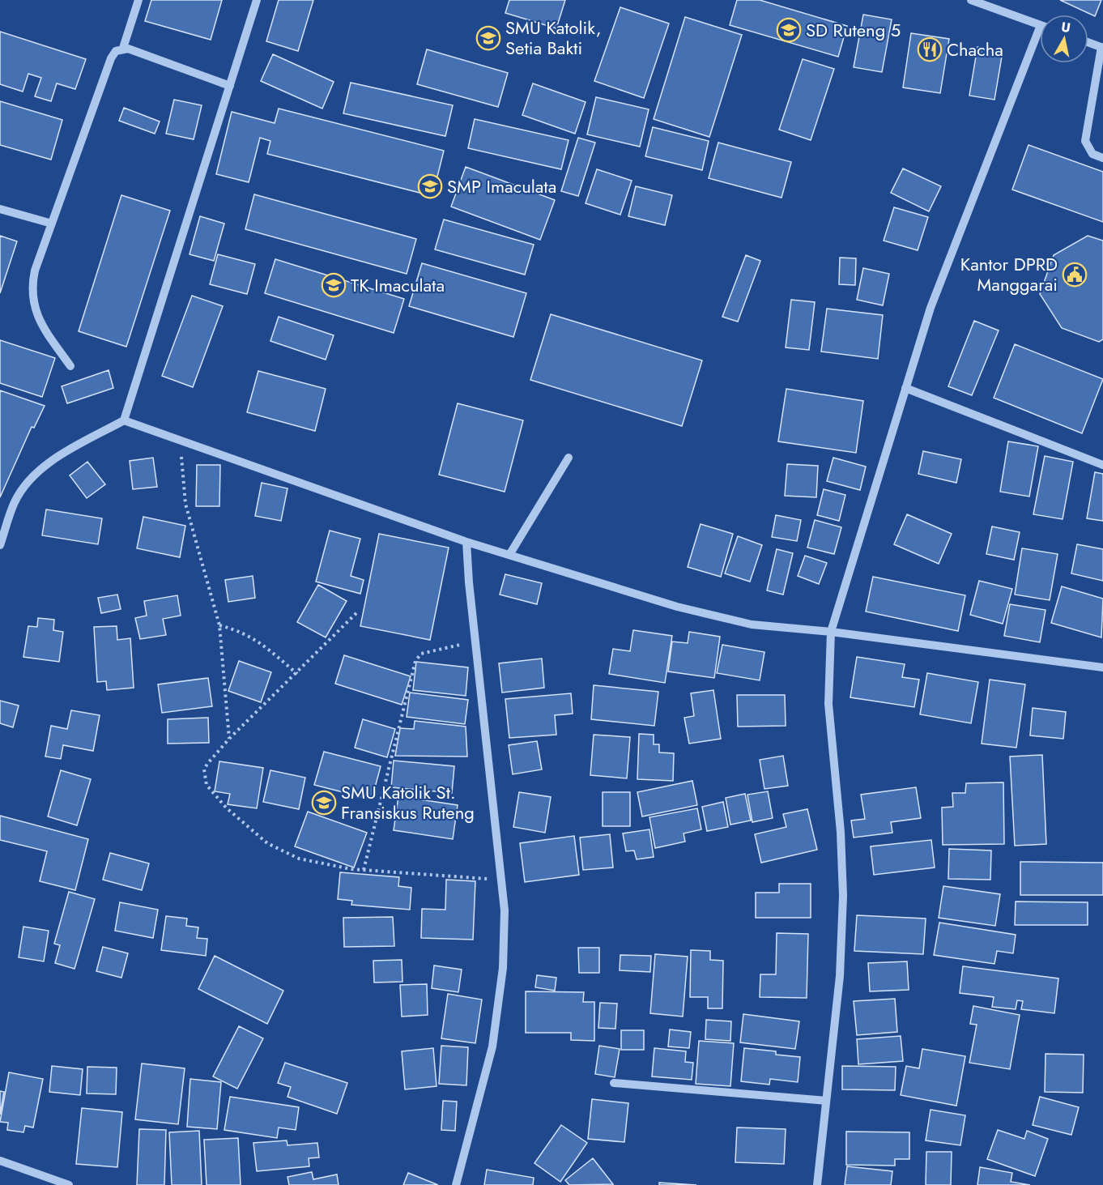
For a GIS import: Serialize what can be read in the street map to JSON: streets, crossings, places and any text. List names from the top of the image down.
{
  "places": {
    "school or university": [
      "SD Ruteng 5",
      "SMU Katolik, Setia Bakti",
      "SMP Imaculata",
      "TK Imaculata",
      "SMU Katolik St. Fransiskus Ruteng"
    ],
    "restaurant": ["Chacha"],
    "public building": ["Kantor DPRD Manggarai"]
  },
  "north": "top"
}
